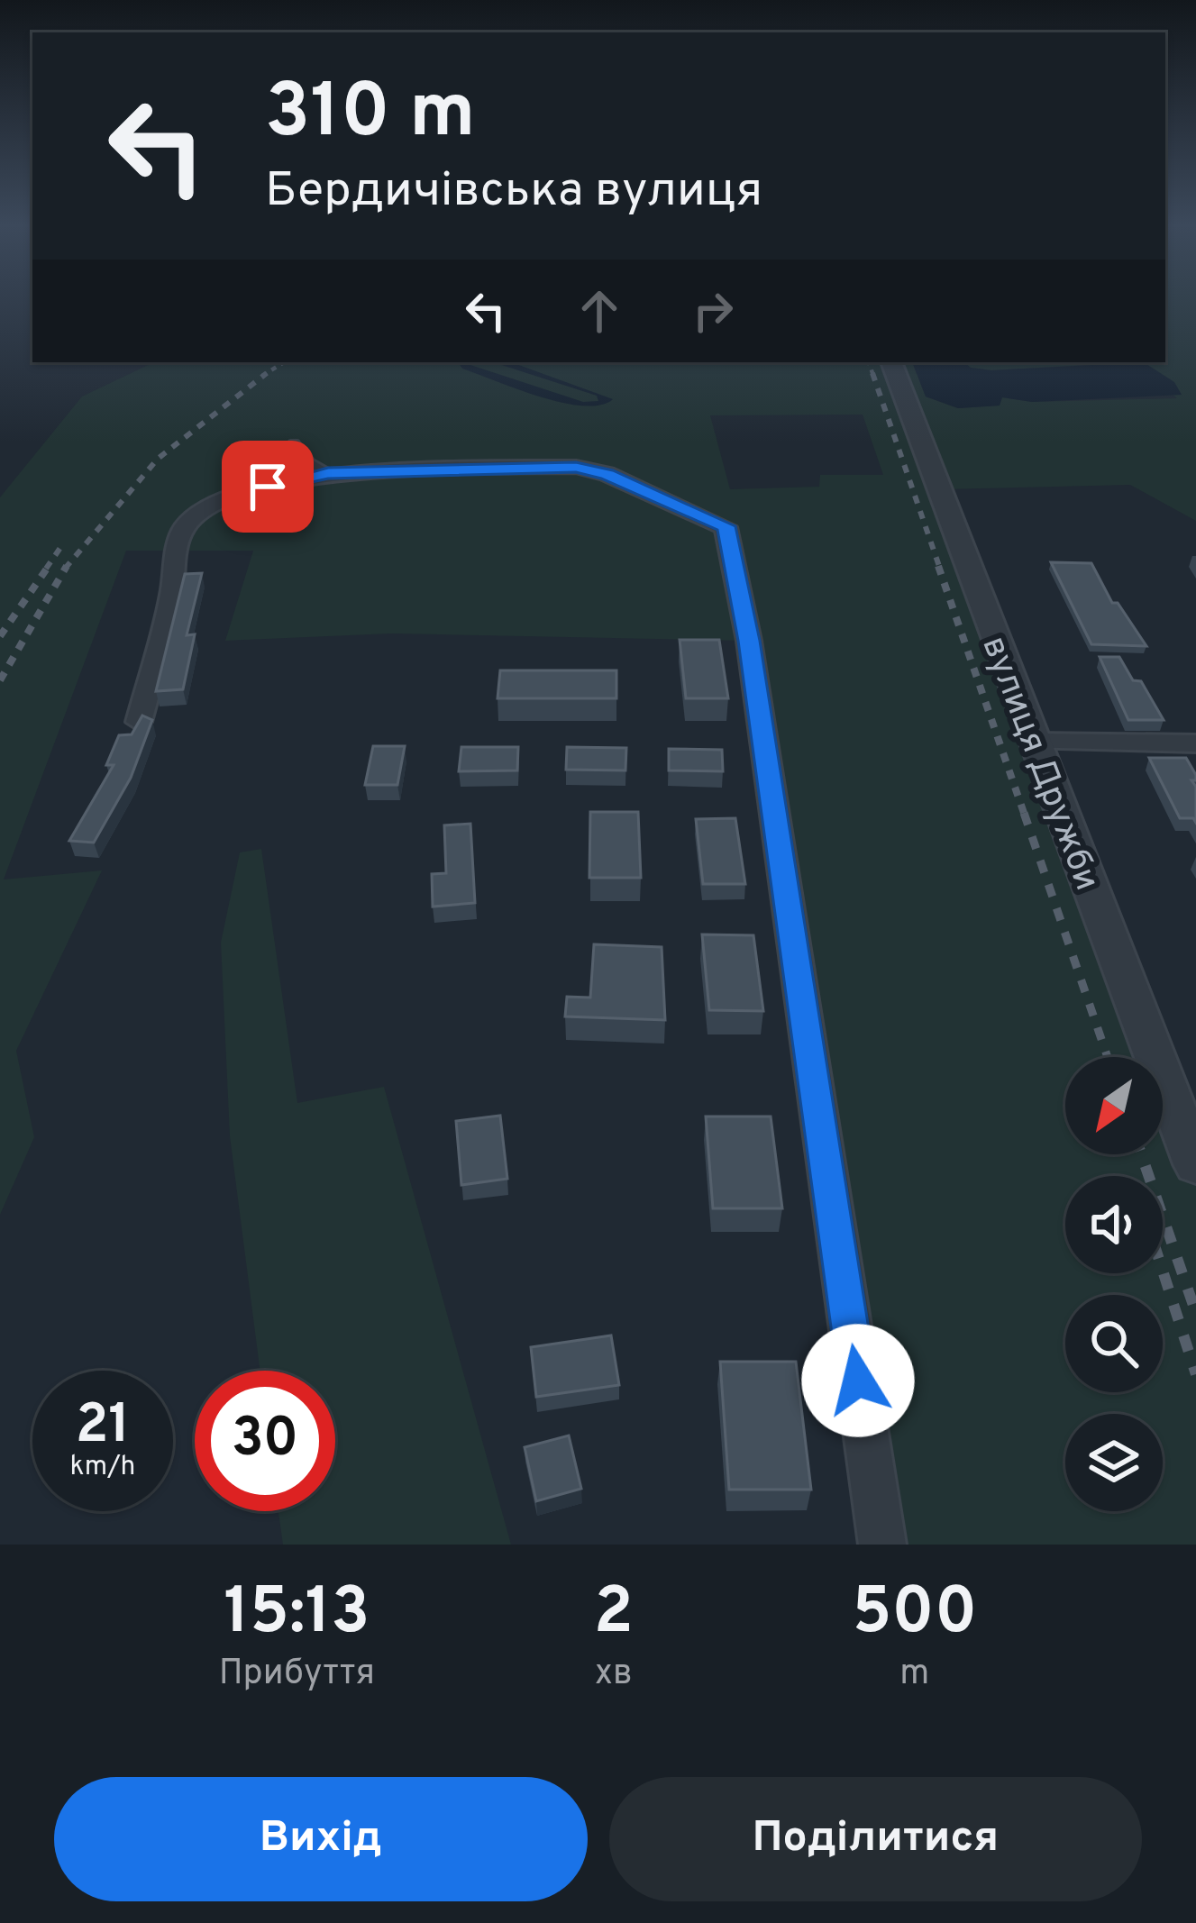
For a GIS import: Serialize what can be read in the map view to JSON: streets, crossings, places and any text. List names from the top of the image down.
{
  "streets": {
    "street": ["вулиця Дружби"]
  },
  "north": "bottom left",
  "page": {
    "turn": ["310 m", "Бердичівська вулиця"],
    "speed": "21 km/h",
    "limit": "30",
    "eta": [
      "15:13",
      "Прибуття",
      "2",
      "хв",
      "500",
      "m"
    ],
    "buttons": ["Вихід", "Поділитися"]
  }
}
